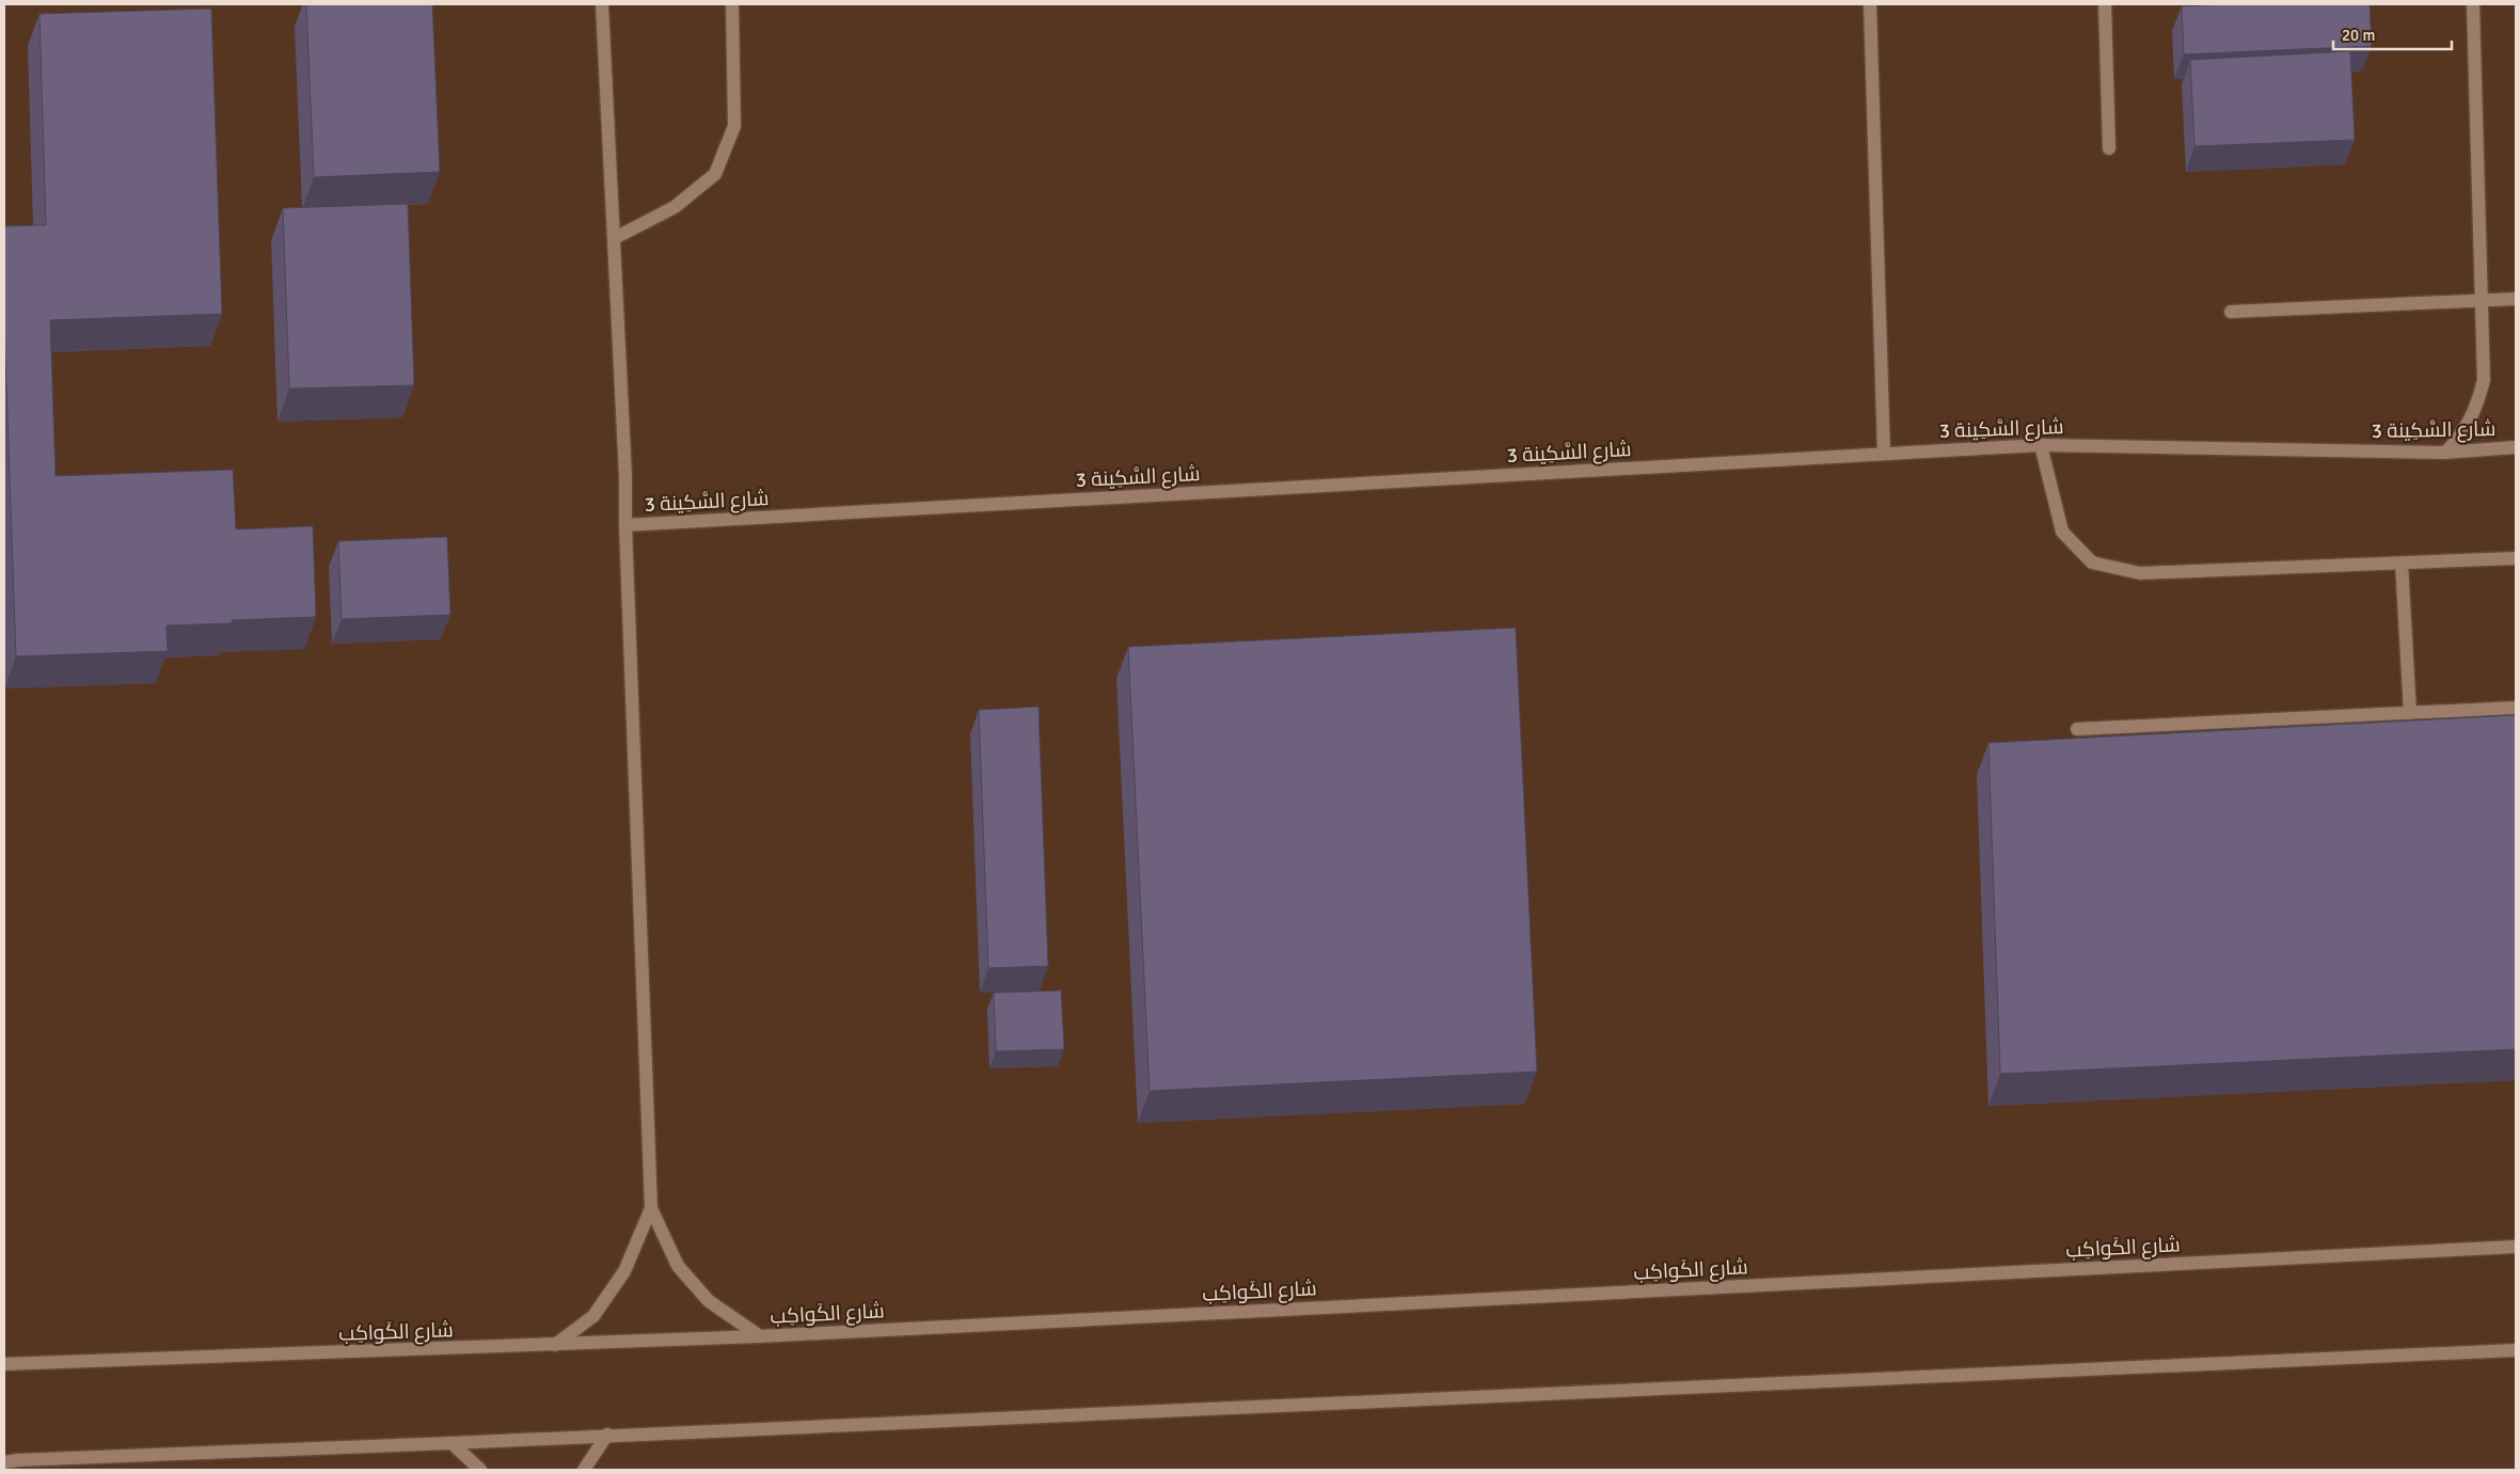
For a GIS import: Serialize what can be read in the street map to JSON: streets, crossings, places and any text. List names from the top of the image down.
{
  "streets": {
    "street": ["شارع السَّكِينة 3", "شارع الكَواكِب"]
  },
  "scale_bar": "20 m"
}
